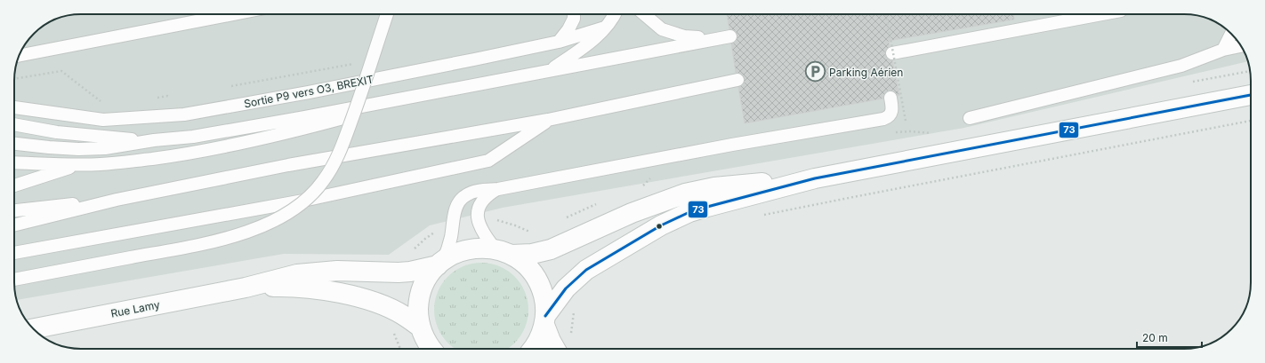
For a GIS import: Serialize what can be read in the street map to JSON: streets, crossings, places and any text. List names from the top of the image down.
{
  "streets": {
    "street": ["Rue Lamy"],
    "lane": ["Sortie P9 vers O3, BREXIT"]
  },
  "places": {
    "parking": ["Parking Aérien"]
  },
  "lines": ["transit line 73"],
  "scale_bar": "20 m"
}
